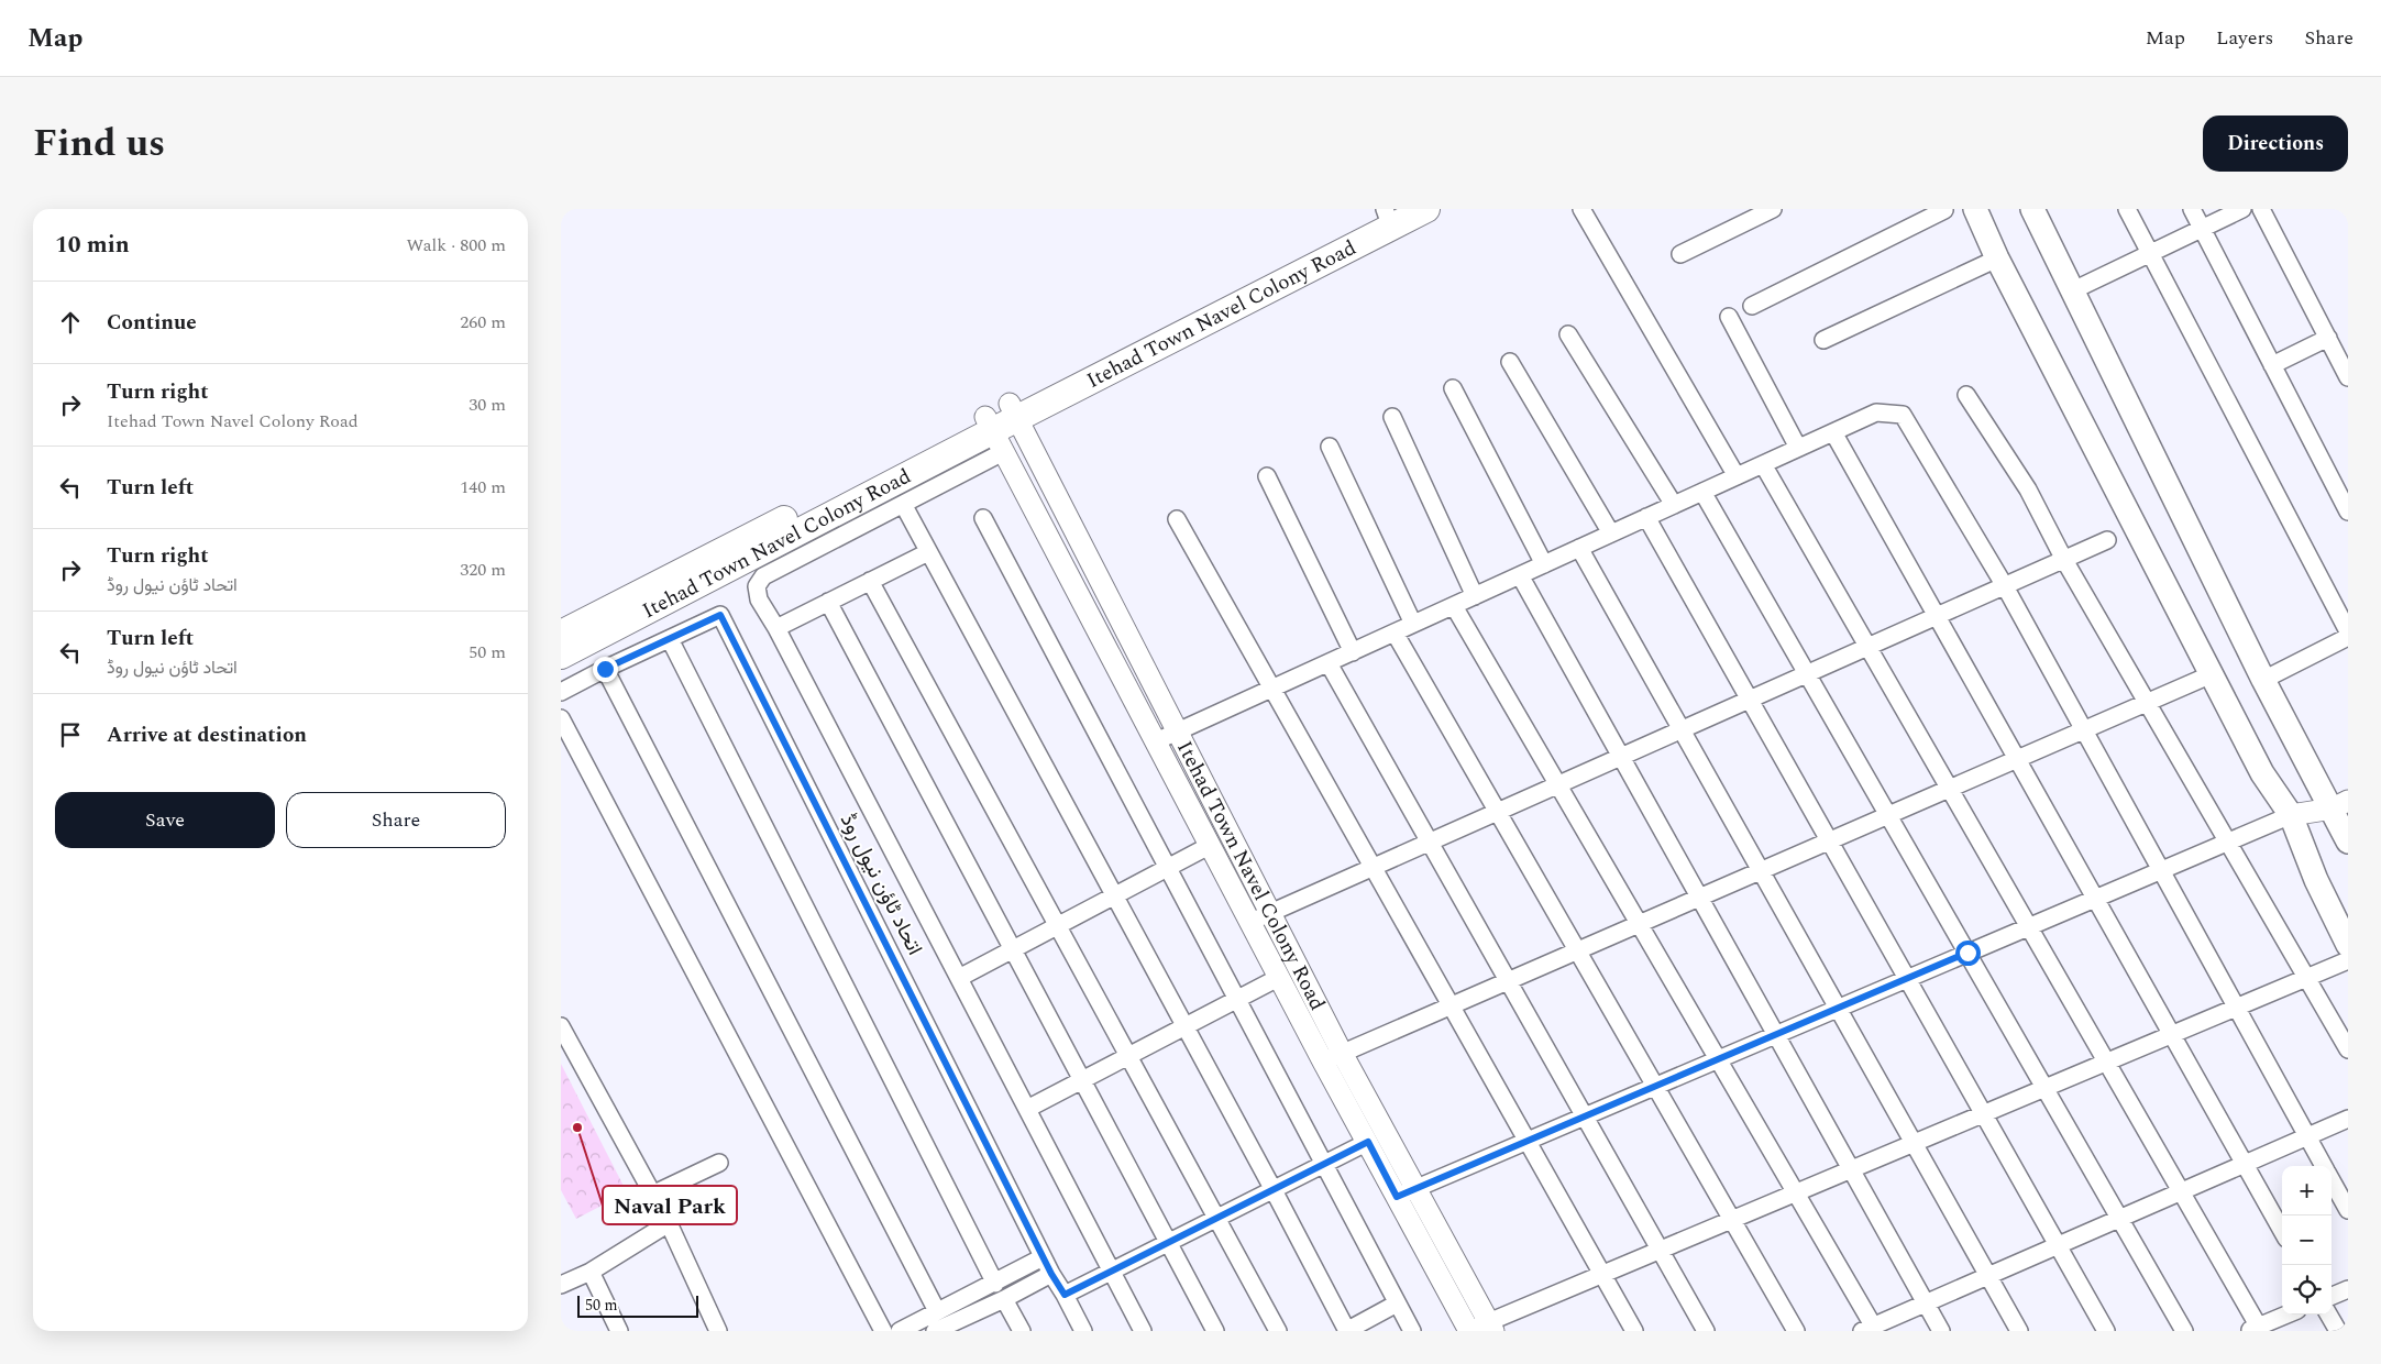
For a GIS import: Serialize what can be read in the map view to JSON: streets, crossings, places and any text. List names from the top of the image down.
{
  "streets": {
    "main road": ["Itehad Town Navel Colony Road"],
    "street": ["اتحاد ٹاؤن نیول روڈ"]
  },
  "places": ["Naval Park"],
  "scale_bar": "50 m",
  "page": {
    "header": "Map",
    "nav": ["Map", "Layers", "Share"],
    "title": "Find us",
    "buttons": [
      "Directions",
      ["Save", "Share"]
    ],
    "heading": ["10 min", "Walk · 800 m"],
    "list": [
      ["Continue", "260 m"],
      ["Turn right", "Itehad Town Navel Colony Road", "30 m"],
      ["Turn left", "140 m"],
      ["Turn right", "اتحاد ٹاؤن نیول روڈ", "320 m"],
      ["Turn left", "اتحاد ٹاؤن نیول روڈ", "50 m"],
      "Arrive at destination"
    ],
    "map_buttons": ["+", "−"],
    "scale": "50 m"
  }
}
